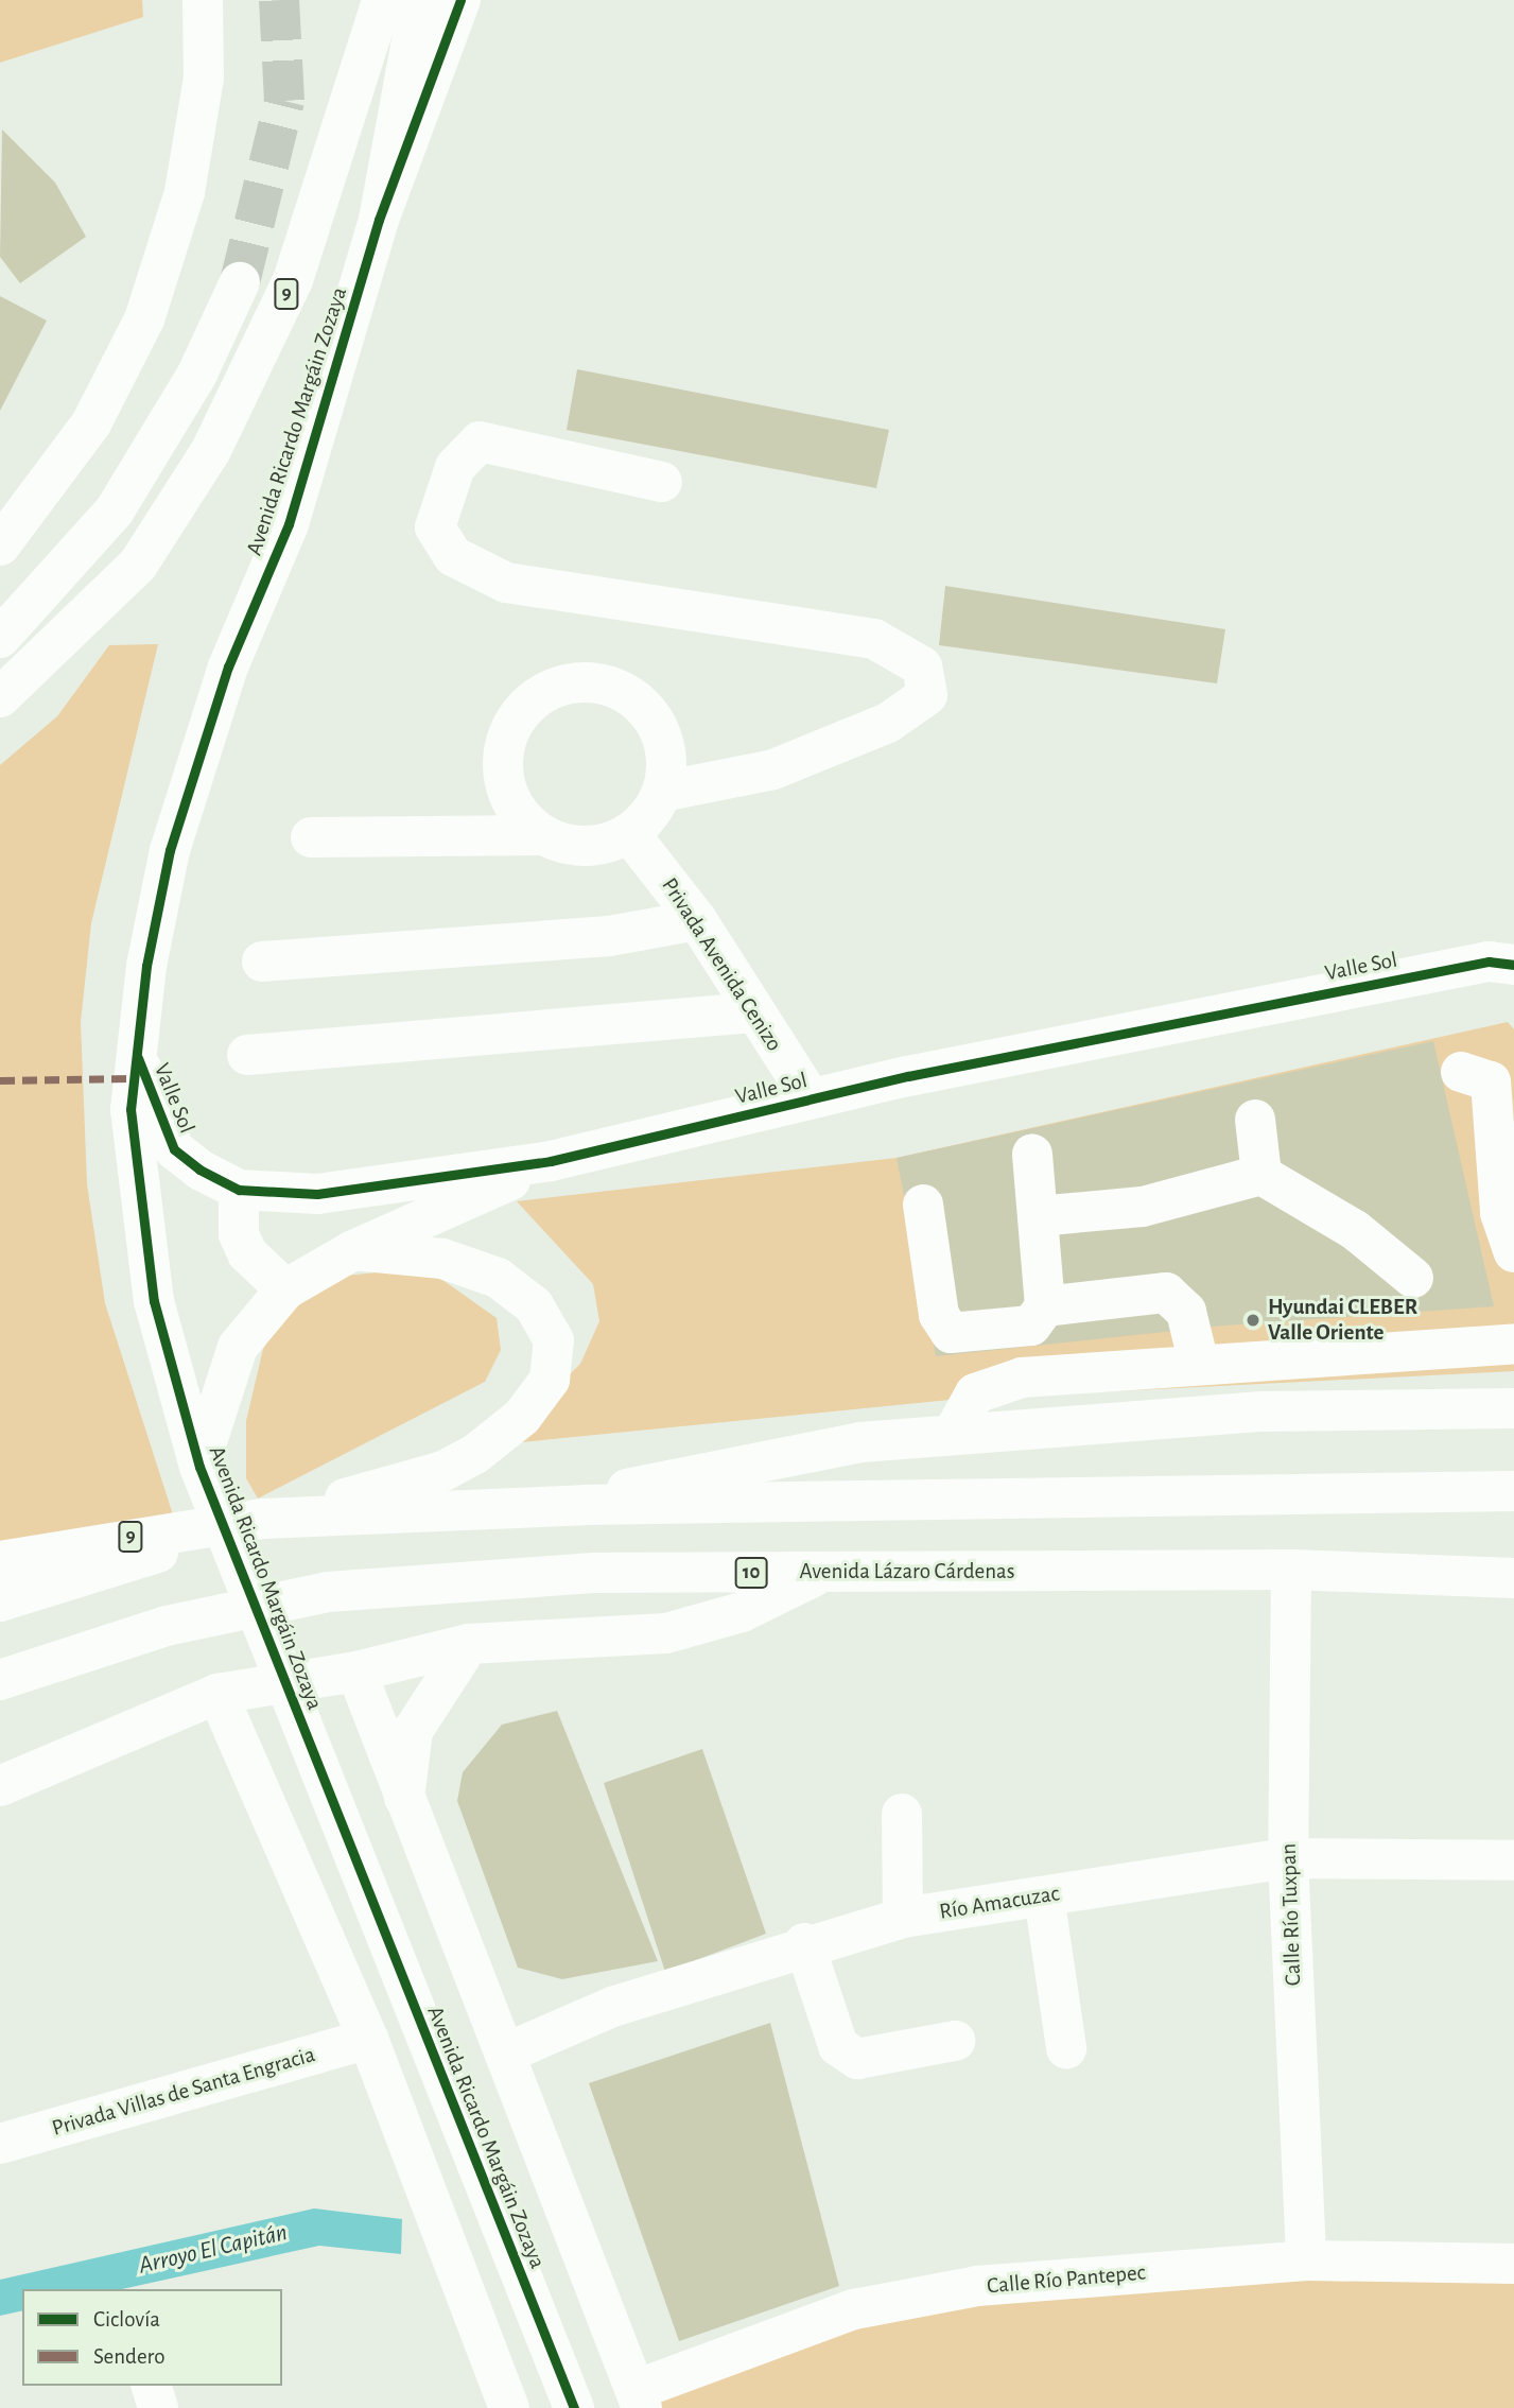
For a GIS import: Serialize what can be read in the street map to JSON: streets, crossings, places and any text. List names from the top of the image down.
{
  "streets": {
    "main road": [
      "9",
      "Avenida Ricardo Margáin Zozaya",
      "Privada Avenida Cenizo",
      "Valle Sol",
      "Avenida Lázaro Cárdenas",
      "10",
      "Río Amacuzac",
      "Calle Río Tuxpan",
      "Privada Villas de Santa Engracia",
      "Calle Río Pantepec"
    ]
  },
  "crossings": [
    ["Avenida Ricardo Margáin Zozaya", "Valle Sol"],
    ["Privada Avenida Cenizo", "Valle Sol"],
    ["Avenida Lázaro Cárdenas", "Calle Río Tuxpan"],
    ["Río Amacuzac", "Calle Río Tuxpan"],
    ["Calle Río Tuxpan", "Calle Río Pantepec"]
  ],
  "water": ["Arroyo El Capitán"],
  "places": ["Hyundai CLEBER Valle Oriente"],
  "legend": ["Ciclovía", "Sendero"]
}
